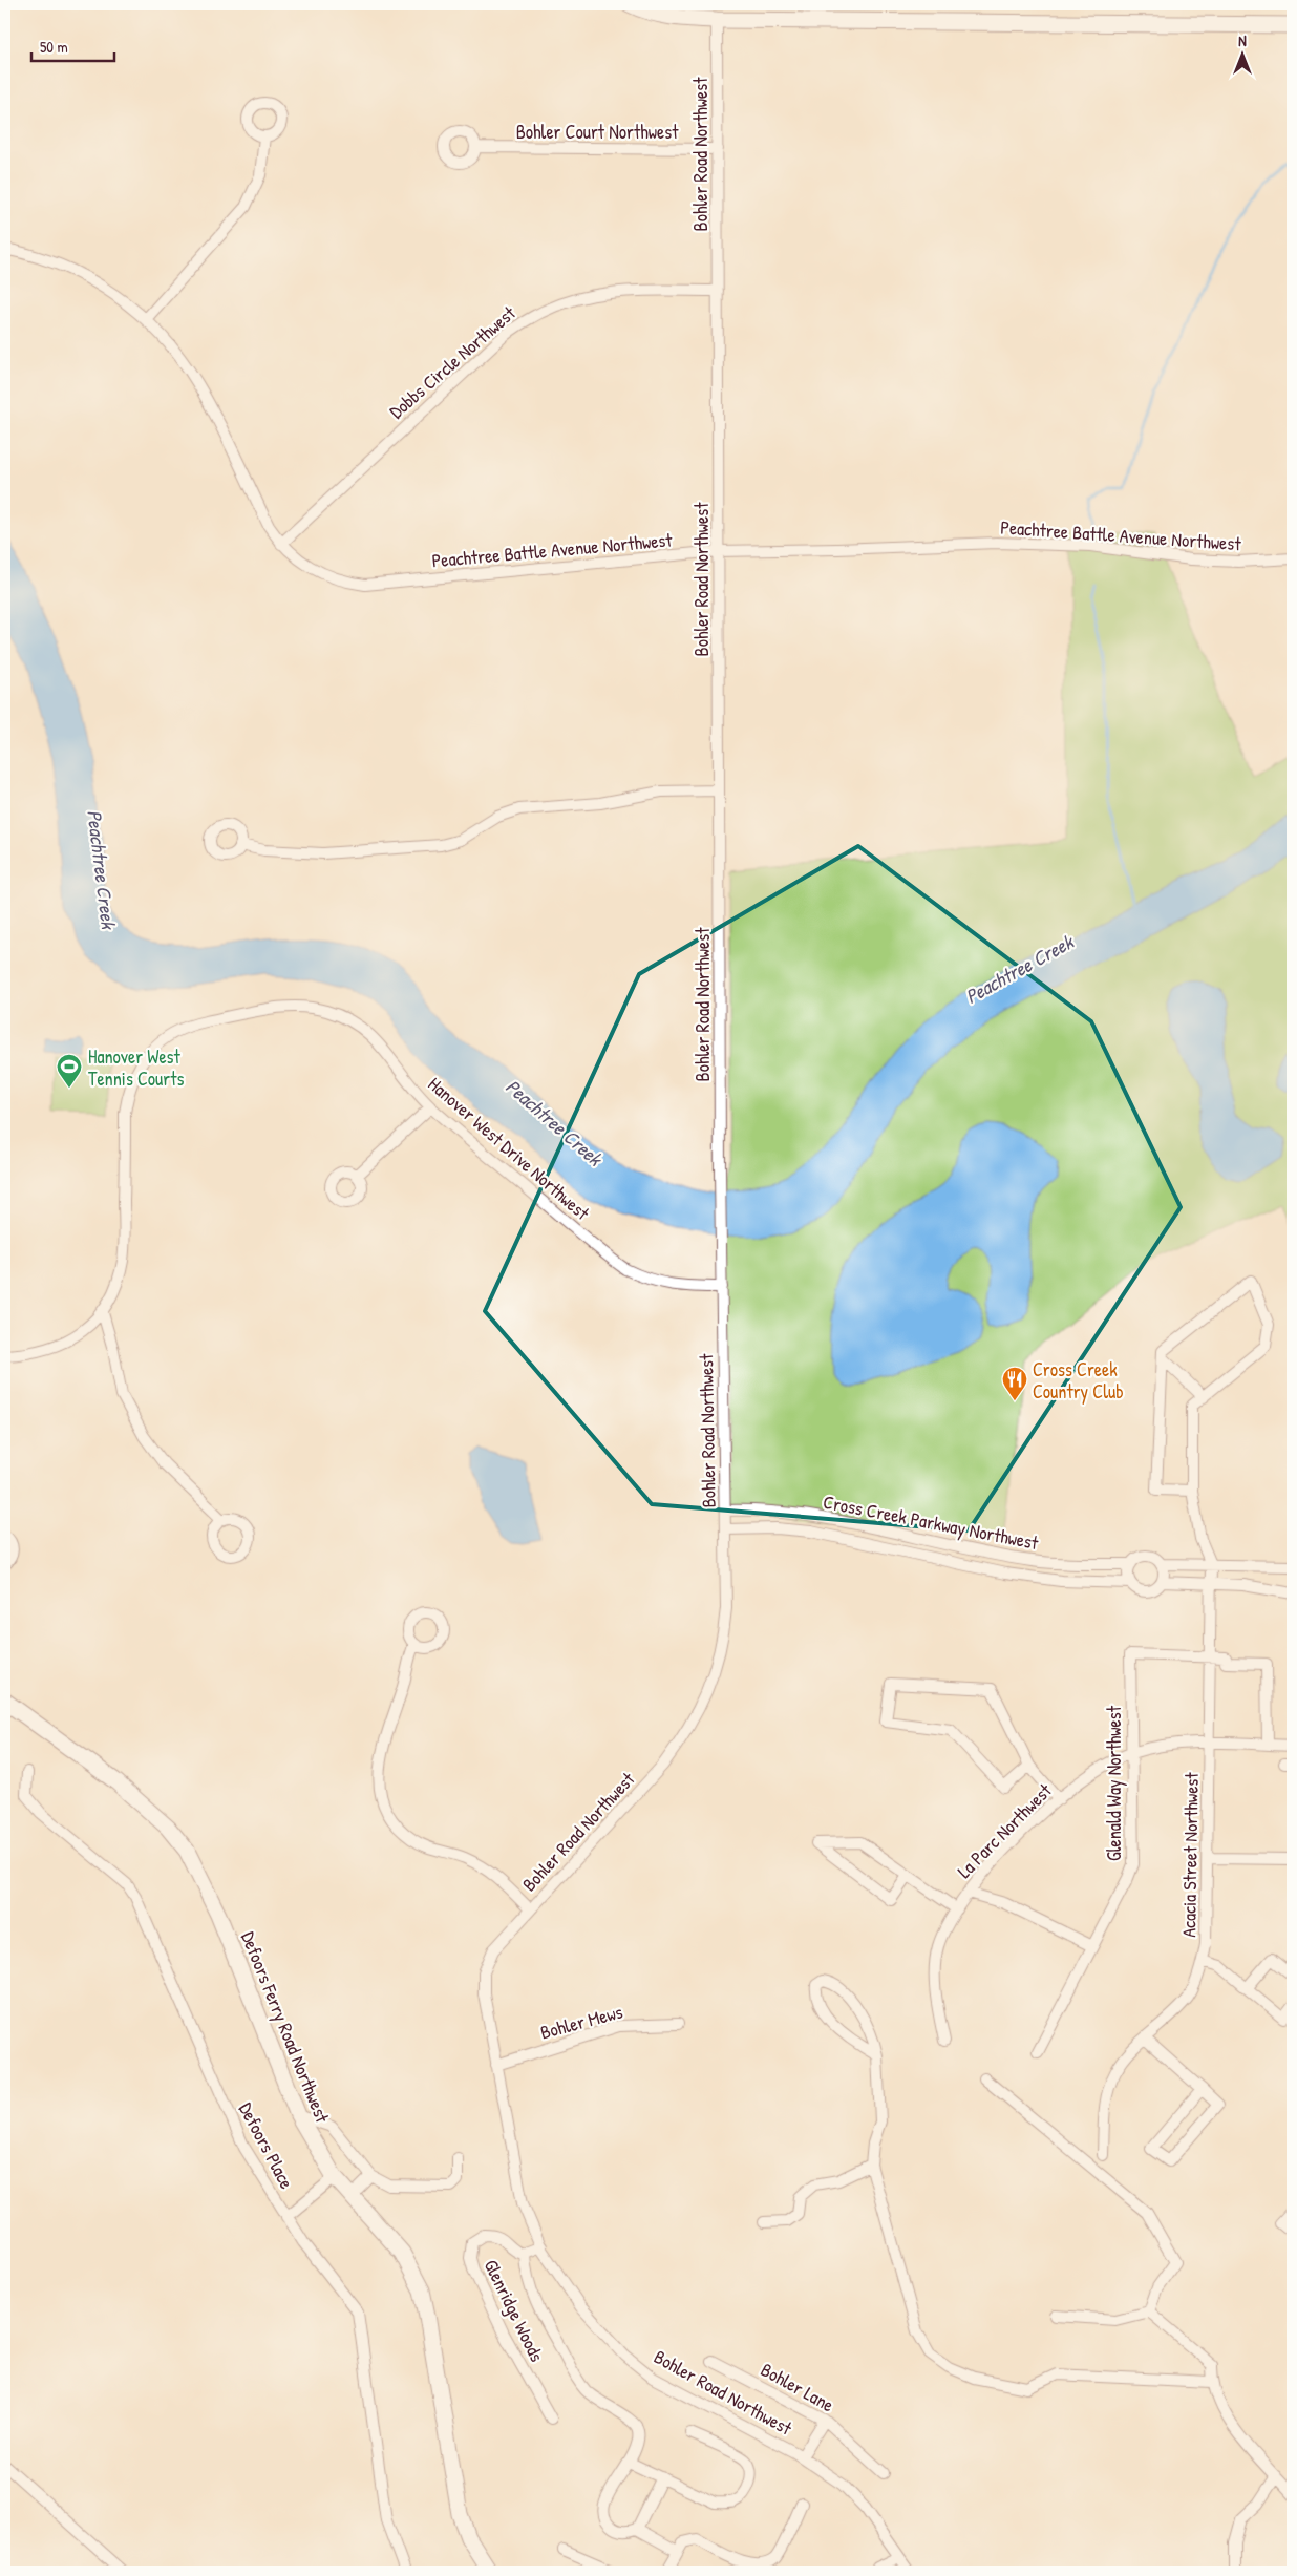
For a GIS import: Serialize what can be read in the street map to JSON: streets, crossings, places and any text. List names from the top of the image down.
{
  "streets": {
    "street": [
      "Bohler Court Northwest",
      "Bohler Road Northwest",
      "Dobbs Circle Northwest",
      "Peachtree Battle Avenue Northwest",
      "Hanover West Drive Northwest",
      "Cross Creek Parkway Northwest",
      "Glenald Way Northwest",
      "La Parc Northwest",
      "Acacia Street Northwest",
      "Bohler Mews",
      "Defoors Ferry Road Northwest",
      "Defoors Place",
      "Glenridge Woods",
      "Bohler Lane"
    ]
  },
  "crossings": [
    ["Bohler Court Northwest", "Bohler Road Northwest"],
    ["Bohler Road Northwest", "Dobbs Circle Northwest"],
    ["Bohler Road Northwest", "Peachtree Battle Avenue Northwest"],
    ["Bohler Road Northwest", "Hanover West Drive Northwest"],
    ["Bohler Road Northwest", "Cross Creek Parkway Northwest"],
    ["Bohler Road Northwest", "Bohler Mews"],
    ["Bohler Road Northwest", "Glenridge Woods"],
    ["Dobbs Circle Northwest", "Peachtree Battle Avenue Northwest"],
    ["Glenald Way Northwest", "La Parc Northwest"],
    ["Glenald Way Northwest", "Acacia Street Northwest"],
    ["La Parc Northwest", "Acacia Street Northwest"]
  ],
  "water": ["Peachtree Creek"],
  "places": {
    "sports": ["Hanover West Tennis Courts"],
    "restaurant": ["Cross Creek Country Club"]
  },
  "scale_bar": "50 m",
  "north": "top"
}
